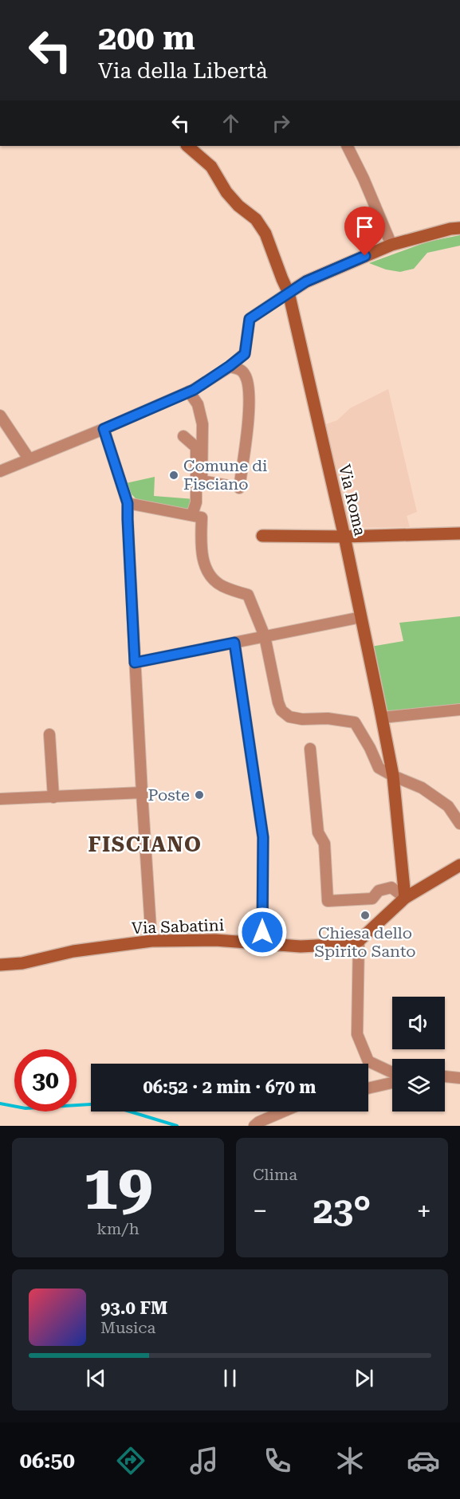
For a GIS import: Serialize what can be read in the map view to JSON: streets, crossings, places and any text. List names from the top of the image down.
{
  "streets": {
    "street": ["Via Roma", "Via Sabatini"]
  },
  "districts": ["FISCIANO"],
  "places": ["Comune di Fisciano", "Poste", "Chiesa dello Spirito Santo"],
  "page": {
    "turn": ["200 m", "Via della Libertà"],
    "limit": "30",
    "trip": "06:52 · 2 min · 670 m",
    "tile": [
      ["19", "km/h"],
      "Clima"
    ],
    "heat": ["−", "23°", "+"],
    "song": ["93.0 FM", "Musica"],
    "tabs": "06:50"
  }
}
